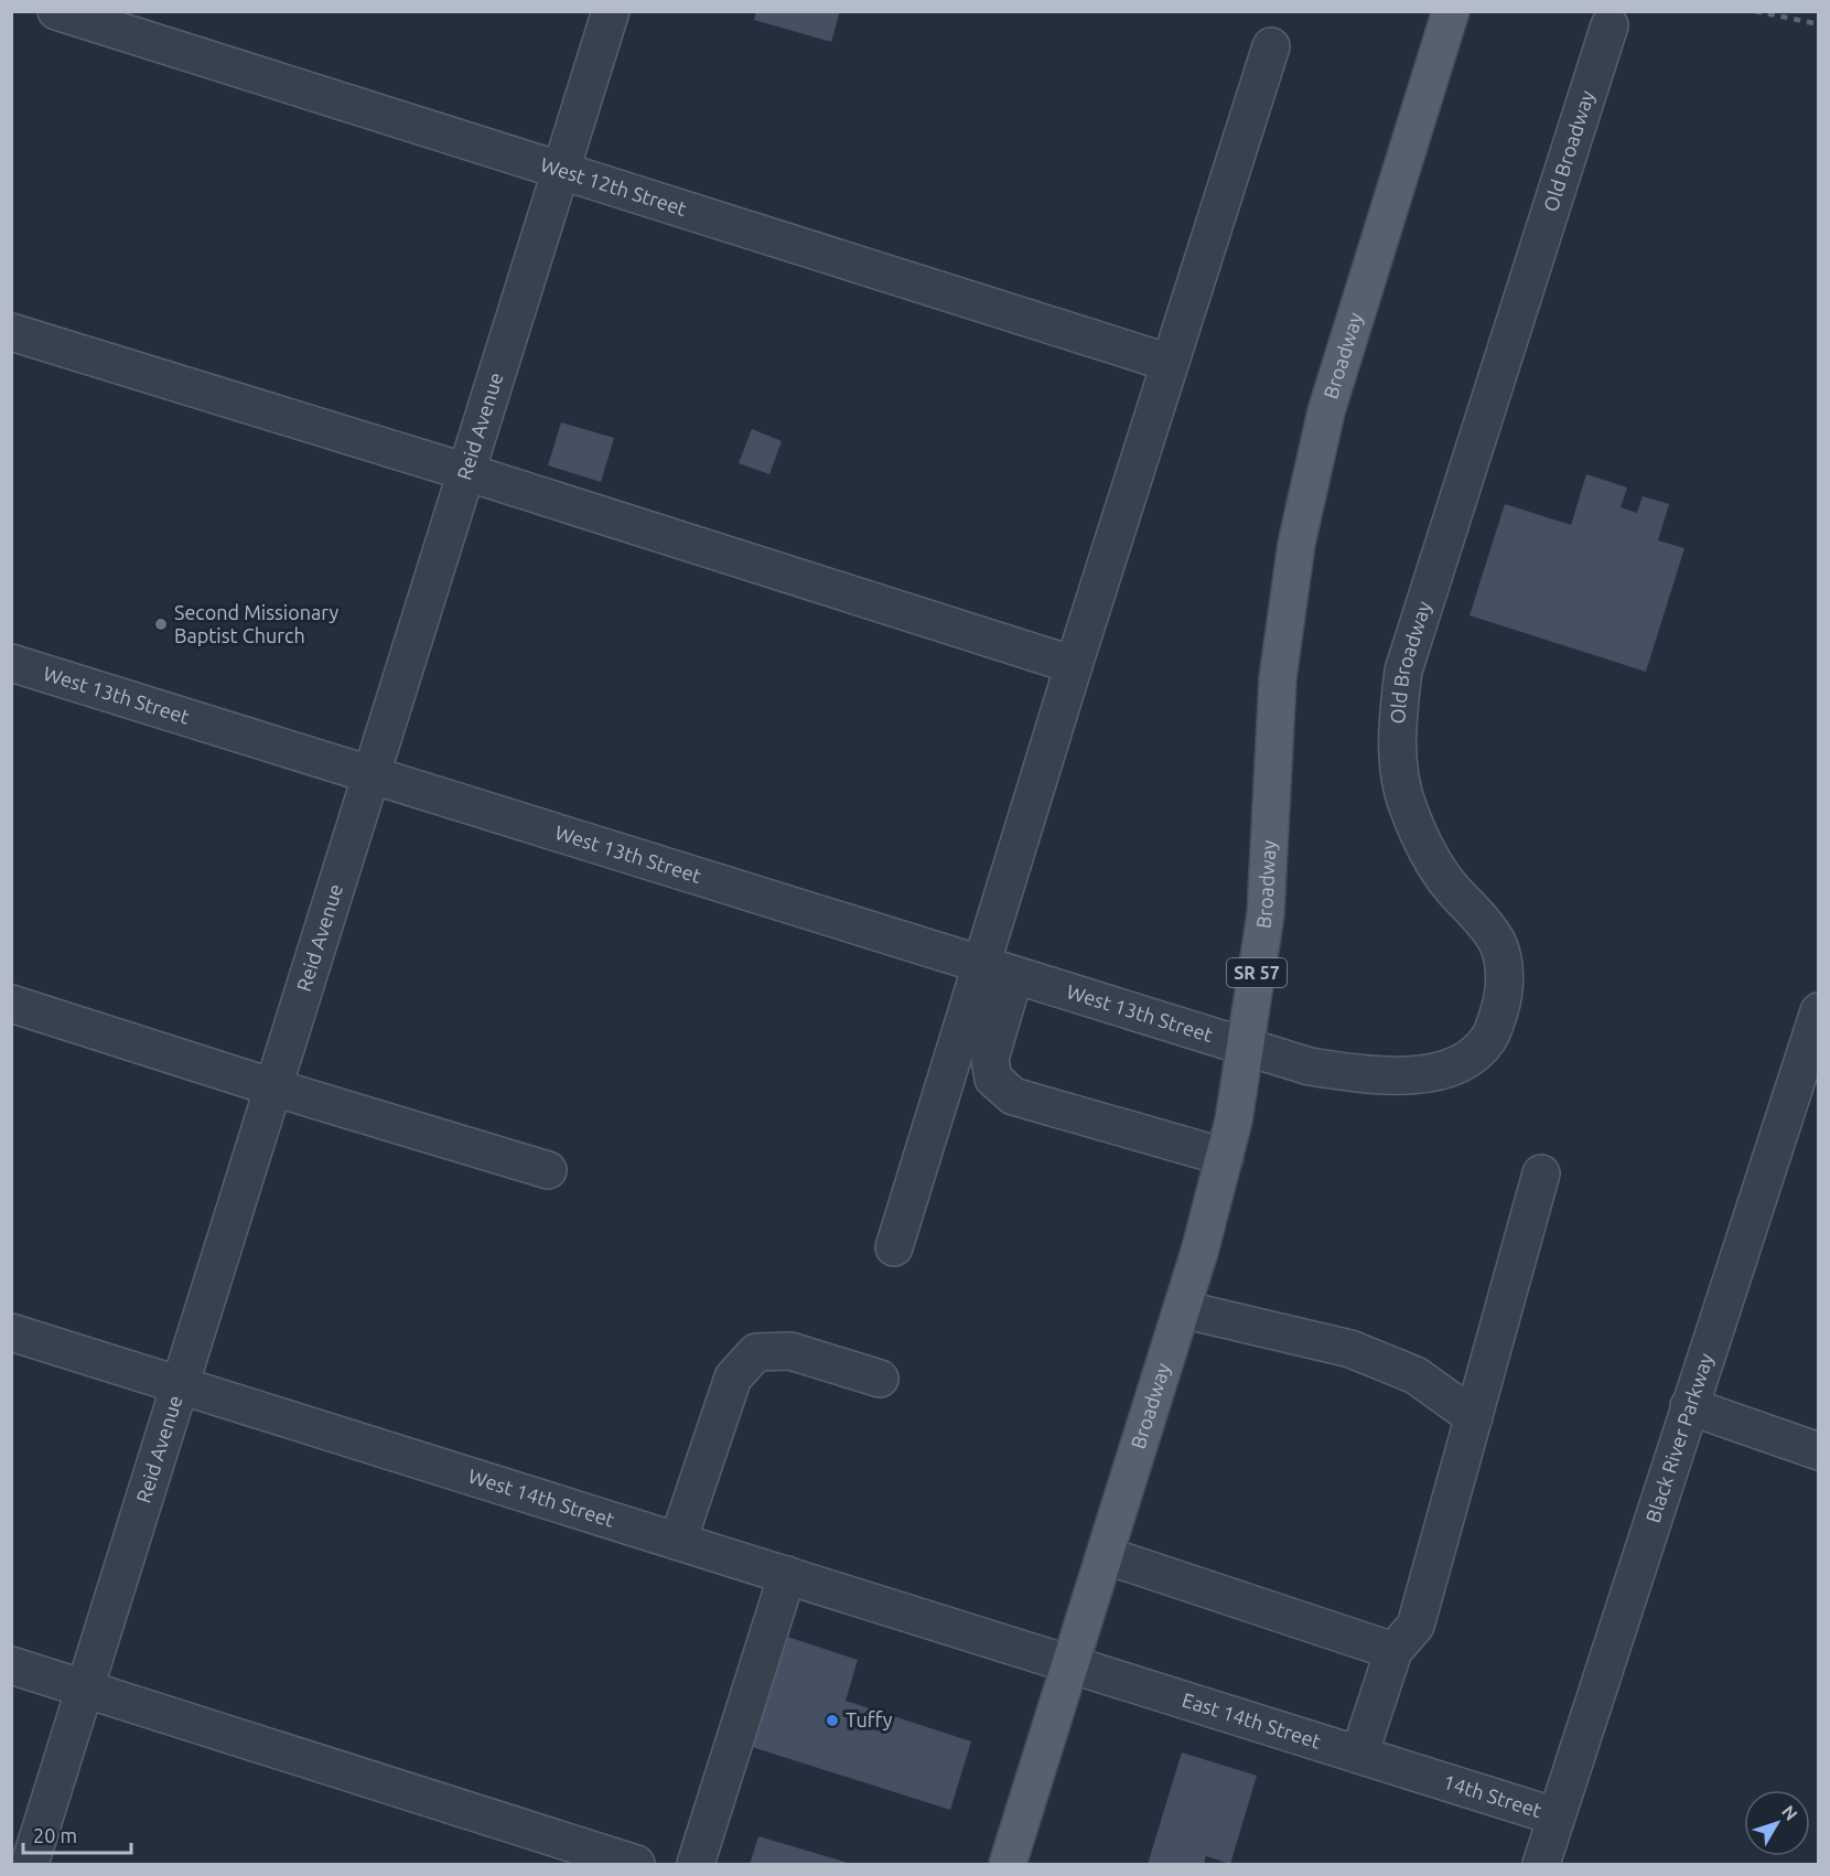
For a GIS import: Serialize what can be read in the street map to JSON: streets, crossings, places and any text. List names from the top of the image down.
{
  "streets": {
    "main road": ["Broadway", "SR 57"],
    "street": [
      "Old Broadway",
      "West 12th Street",
      "Reid Avenue",
      "West 13th Street",
      "Black River Parkway",
      "West 14th Street",
      "East 14th Street",
      "14th Street"
    ]
  },
  "crossings": [
    ["Old Broadway", "Broadway"],
    ["Old Broadway", "West 13th Street"],
    ["West 12th Street", "Reid Avenue"],
    ["Broadway", "West 13th Street"],
    ["Broadway", "West 14th Street"],
    ["Broadway", "East 14th Street"],
    ["Reid Avenue", "West 13th Street"],
    ["Reid Avenue", "West 14th Street"],
    ["Black River Parkway", "14th Street"],
    ["West 14th Street", "East 14th Street"],
    ["East 14th Street", "14th Street"]
  ],
  "places": ["Second Missionary Baptist Church", "Tuffy"],
  "scale_bar": "20 m",
  "north": "top right"
}
